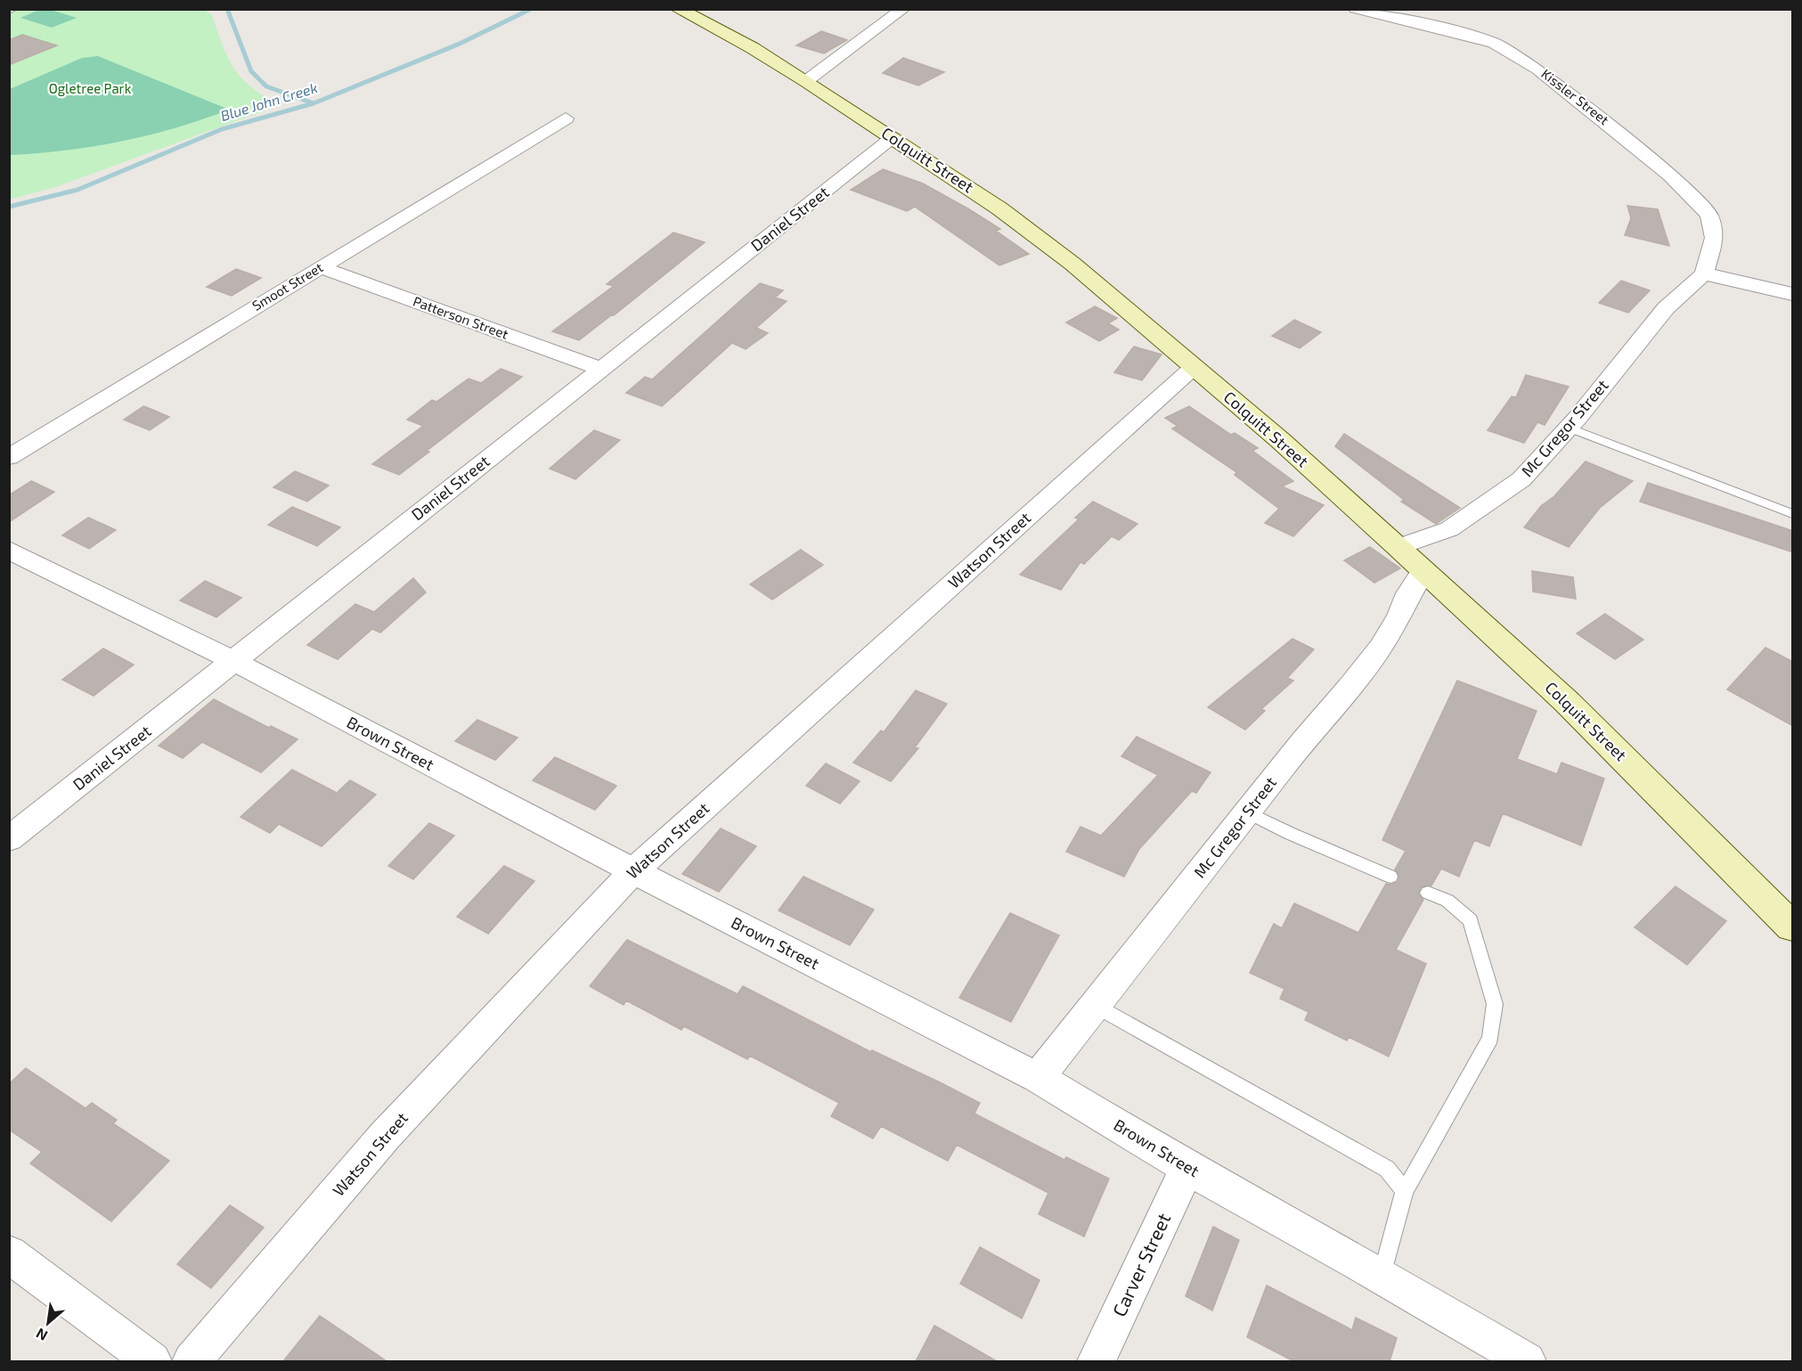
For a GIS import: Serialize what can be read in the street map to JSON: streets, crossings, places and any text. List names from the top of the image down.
{
  "streets": {
    "street": [
      "Kissler Street",
      "Colquitt Street",
      "Daniel Street",
      "Smoot Street",
      "Patterson Street",
      "Mc Gregor Street",
      "Watson Street",
      "Brown Street",
      "Carver Street"
    ]
  },
  "crossings": [
    ["Kissler Street", "Mc Gregor Street"],
    ["Colquitt Street", "Daniel Street"],
    ["Colquitt Street", "Mc Gregor Street"],
    ["Colquitt Street", "Watson Street"],
    ["Daniel Street", "Patterson Street"],
    ["Daniel Street", "Brown Street"],
    ["Smoot Street", "Patterson Street"],
    ["Mc Gregor Street", "Brown Street"],
    ["Watson Street", "Brown Street"],
    ["Brown Street", "Carver Street"]
  ],
  "water": ["Blue John Creek"],
  "parks": ["Ogletree Park"],
  "north": "bottom left"
}
